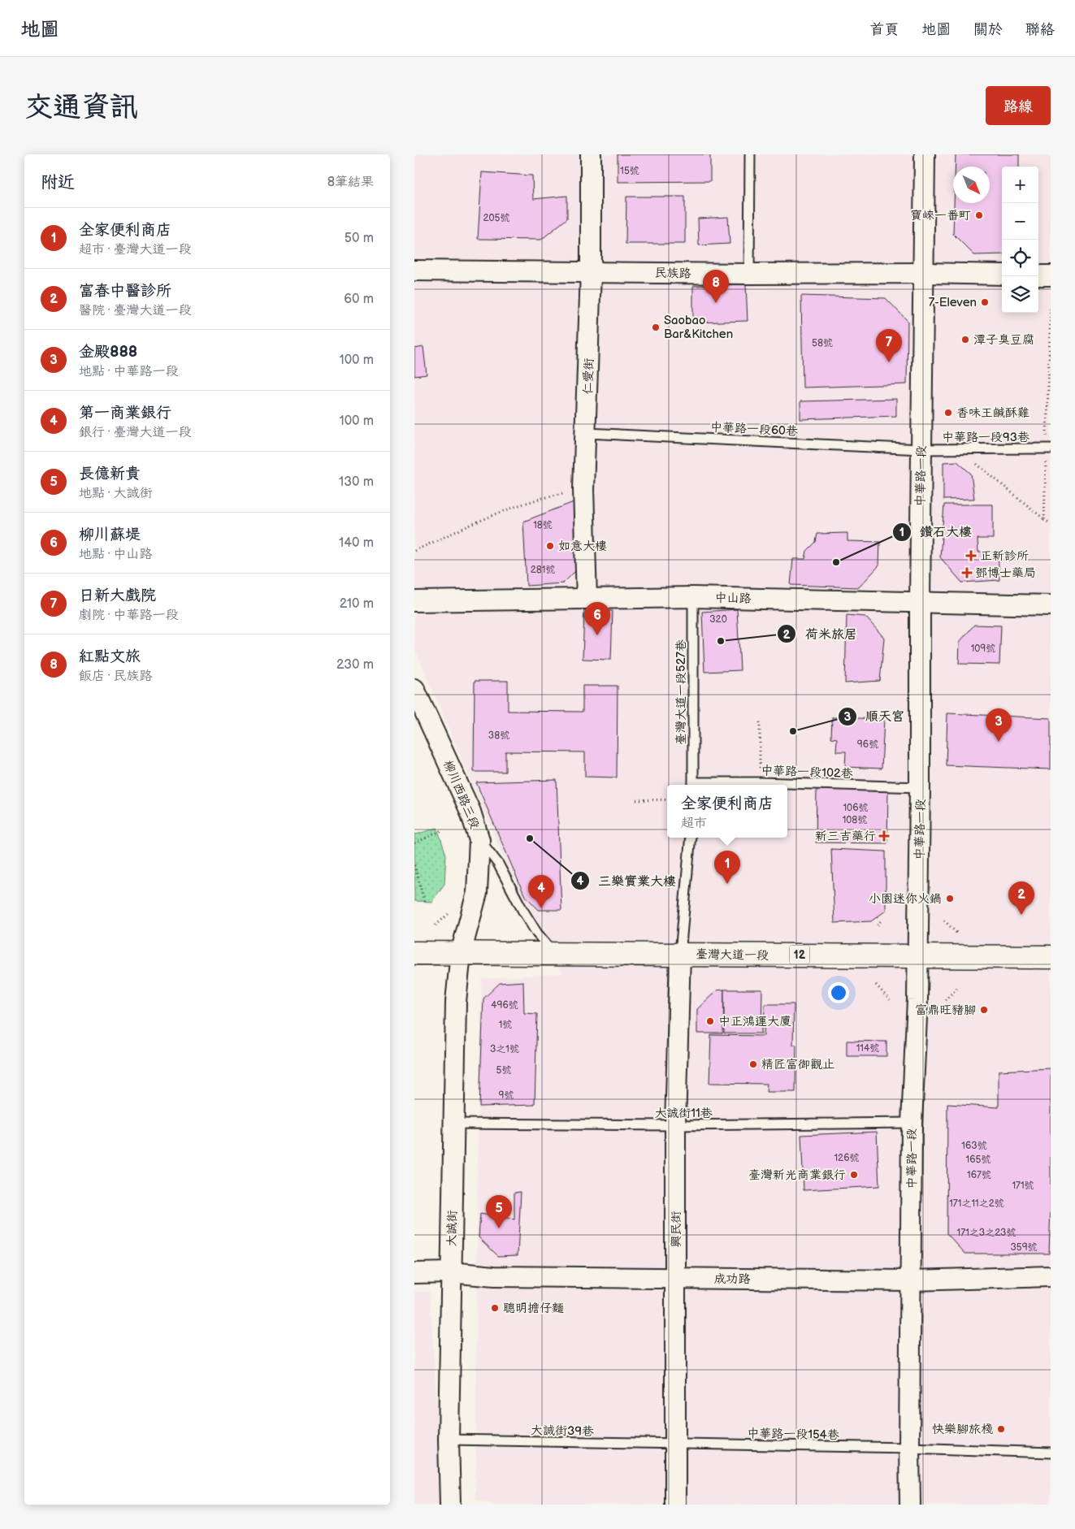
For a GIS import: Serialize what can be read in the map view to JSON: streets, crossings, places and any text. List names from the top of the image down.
{
  "streets": {
    "main road": ["臺灣大道一段", "12"],
    "street": [
      "民族路",
      "仁愛街",
      "中華路一段",
      "中山路",
      "柳川西路三段",
      "大誠街",
      "興民街",
      "成功路"
    ],
    "lane": [
      "中華路一段60巷",
      "中華路一段93巷",
      "臺灣大道一段527巷",
      "中華路一段102巷",
      "大誠街11巷",
      "大誠街39巷",
      "中華路一段154巷"
    ]
  },
  "crossings": [
    ["民族路", "仁愛街"],
    ["民族路", "中華路一段"],
    ["仁愛街", "中華路一段60巷"],
    ["仁愛街", "中山路"],
    ["中華路一段60巷", "中華路一段93巷"],
    ["中華路一段60巷", "中華路一段"],
    ["中華路一段93巷", "中華路一段"],
    ["中華路一段", "中山路"],
    ["中華路一段", "中華路一段102巷"],
    ["中華路一段", "臺灣大道一段"],
    ["中華路一段", "大誠街11巷"],
    ["中華路一段", "成功路"],
    ["中華路一段", "中華路一段154巷"],
    ["中山路", "臺灣大道一段527巷"],
    ["臺灣大道一段527巷", "中華路一段102巷"],
    ["柳川西路三段", "臺灣大道一段"],
    ["柳川西路三段", "大誠街"],
    ["臺灣大道一段", "大誠街"],
    ["臺灣大道一段", "興民街"],
    ["大誠街11巷", "大誠街"],
    ["大誠街11巷", "興民街"],
    ["大誠街", "成功路"],
    ["大誠街", "大誠街39巷"],
    ["興民街", "成功路"],
    ["興民街", "大誠街39巷"],
    ["興民街", "中華路一段154巷"],
    ["大誠街39巷", "中華路一段154巷"]
  ],
  "places": {
    "other": [
      "寶崍一番町",
      "7-Eleven",
      "Saobao Bar&Kitchen",
      "潭子臭豆腐",
      "香味王鹹酥雞",
      "如意大樓",
      "鑽石大樓",
      "荷米旅居",
      "順天宮",
      "三樂實業大樓",
      "小園迷你火鍋",
      "富鼎旺豬腳",
      "中正鴻運大廈",
      "精匠富御觀止",
      "臺灣新光商業銀行",
      "聰明擔仔麵",
      "快樂腳旅棧"
    ],
    "health": ["正新診所", "鄧博士藥局", "新三吉藥行"]
  },
  "house_numbers": [
    "15號",
    "205號",
    "58號",
    "18號",
    "281號",
    "320",
    "109號",
    "38號",
    "96號",
    "106號",
    "108號",
    "496號",
    "1號",
    "114號",
    "3之1號",
    "5號",
    "9號",
    "163號",
    "126號",
    "165號",
    "167號",
    "171號",
    "171之11之2號",
    "171之3之23號",
    "359號"
  ],
  "north": "bottom right",
  "page": {
    "header": "地圖",
    "nav": [
      "首頁",
      "地圖",
      "關於",
      "聯絡"
    ],
    "buttons": "路線",
    "title": "交通資訊",
    "heading": ["附近", "8筆結果"],
    "map_buttons": ["+", "−"],
    "list": [
      {
        "mark": "1",
        "name": "全家便利商店",
        "note": "超市 · 臺灣大道一段",
        "value": "50 m"
      },
      {
        "mark": "2",
        "name": "富春中醫診所",
        "note": "醫院 · 臺灣大道一段",
        "value": "60 m"
      },
      {
        "mark": "3",
        "name": "金殿888",
        "note": "地點 · 中華路一段",
        "value": "100 m"
      },
      {
        "mark": "4",
        "name": "第一商業銀行",
        "note": "銀行 · 臺灣大道一段",
        "value": "100 m"
      },
      {
        "mark": "5",
        "name": "長億新貴",
        "note": "地點 · 大誠街",
        "value": "130 m"
      },
      {
        "mark": "6",
        "name": "柳川蘇堤",
        "note": "地點 · 中山路",
        "value": "140 m"
      },
      {
        "mark": "7",
        "name": "日新大戲院",
        "note": "劇院 · 中華路一段",
        "value": "210 m"
      },
      {
        "mark": "8",
        "name": "紅點文旅",
        "note": "飯店 · 民族路",
        "value": "230 m"
      }
    ],
    "pins": [
      "8",
      "7",
      "6",
      "3",
      "1",
      "4",
      "2",
      "5"
    ],
    "popup": ["全家便利商店", "超市"]
  }
}
